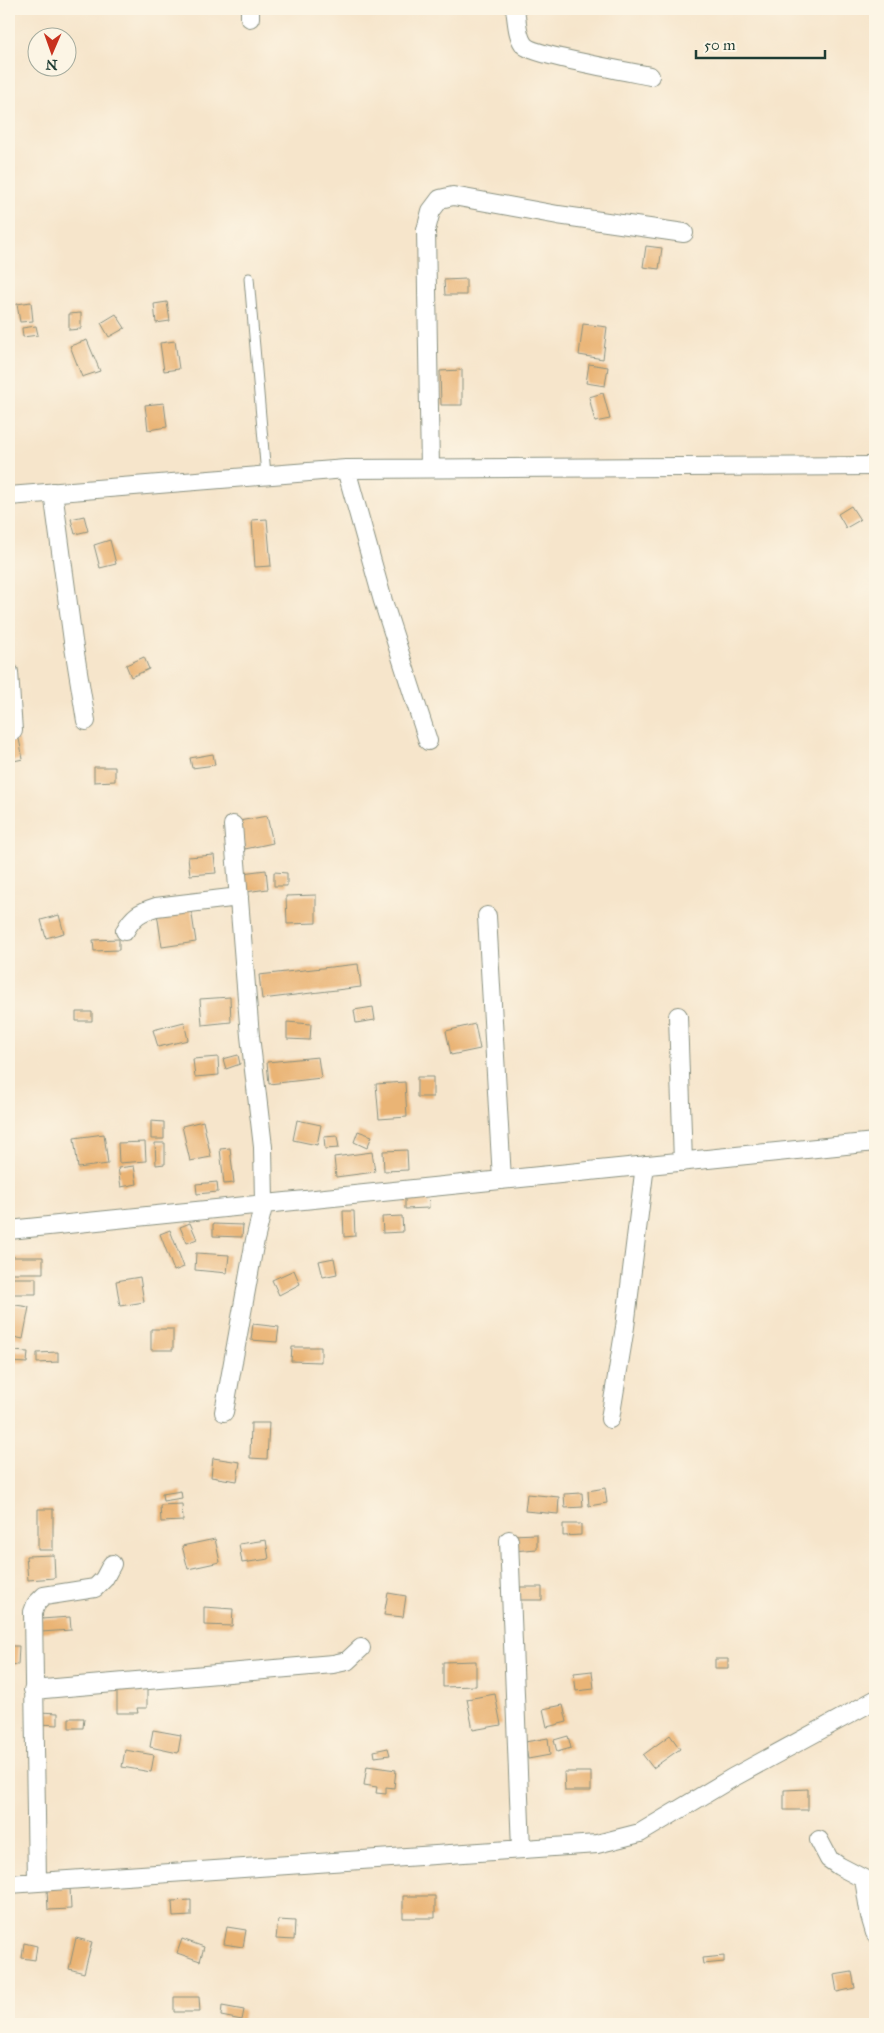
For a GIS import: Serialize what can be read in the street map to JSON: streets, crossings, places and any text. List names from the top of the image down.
{
  "scale_bar": "50 m",
  "north": "bottom"
}
